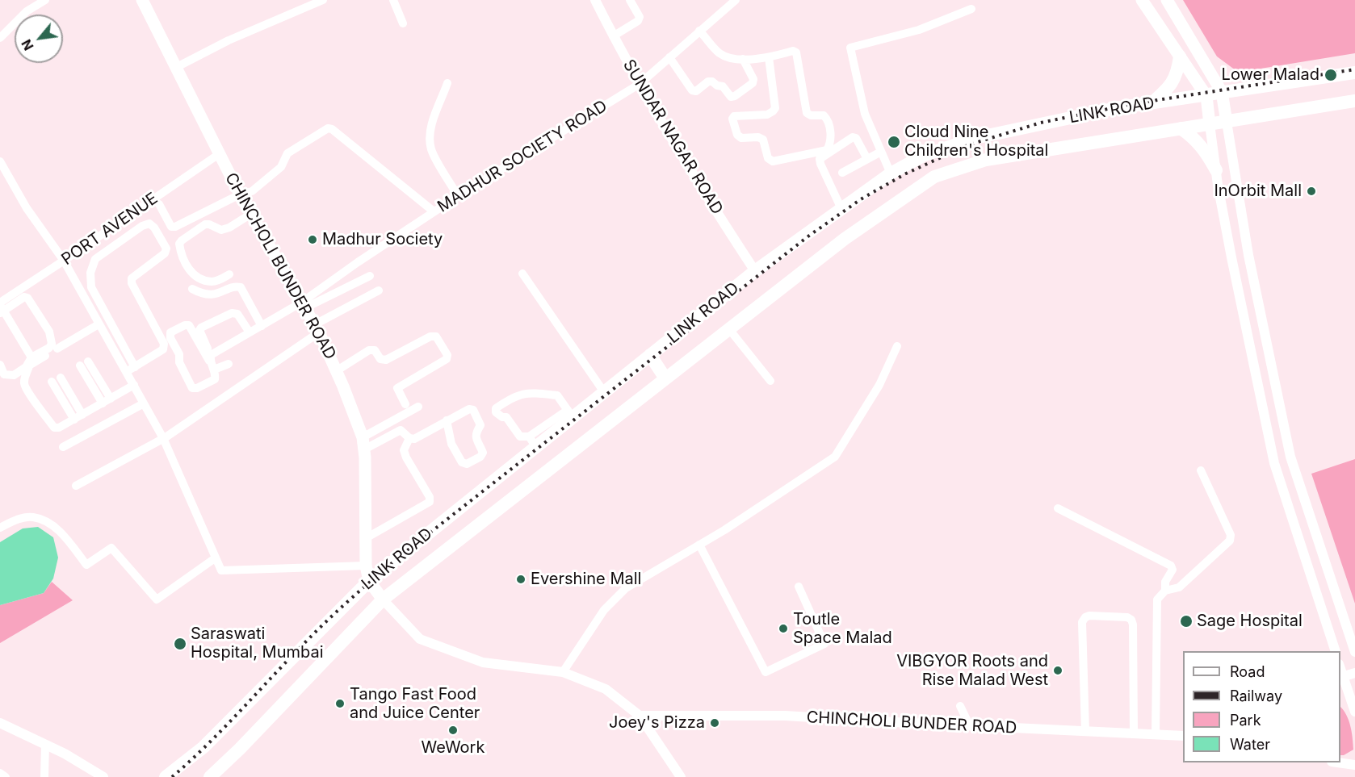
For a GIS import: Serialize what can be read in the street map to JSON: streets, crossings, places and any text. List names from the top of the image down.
{
  "streets": {
    "main road": ["LINK ROAD", "CHINCHOLI BUNDER ROAD"],
    "street": ["SUNDAR NAGAR ROAD", "MADHUR SOCIETY ROAD", "PORT AVENUE"]
  },
  "crossings": [
    ["LINK ROAD", "SUNDAR NAGAR ROAD"],
    ["LINK ROAD", "CHINCHOLI BUNDER ROAD"],
    ["SUNDAR NAGAR ROAD", "MADHUR SOCIETY ROAD"],
    ["MADHUR SOCIETY ROAD", "CHINCHOLI BUNDER ROAD"],
    ["PORT AVENUE", "CHINCHOLI BUNDER ROAD"]
  ],
  "places": [
    "Lower Malad",
    "Cloud Nine Children's Hospital",
    "InOrbit Mall",
    "Madhur Society",
    "Evershine Mall",
    "Sage Hospital",
    "Toutle Space Malad",
    "Saraswati Hospital, Mumbai",
    "VIBGYOR Roots and Rise Malad West",
    "Tango Fast Food and Juice Center",
    "Joey's Pizza",
    "WeWork"
  ],
  "legend": [
    "Road",
    "Railway",
    "Park",
    "Water"
  ],
  "north": "bottom left"
}
